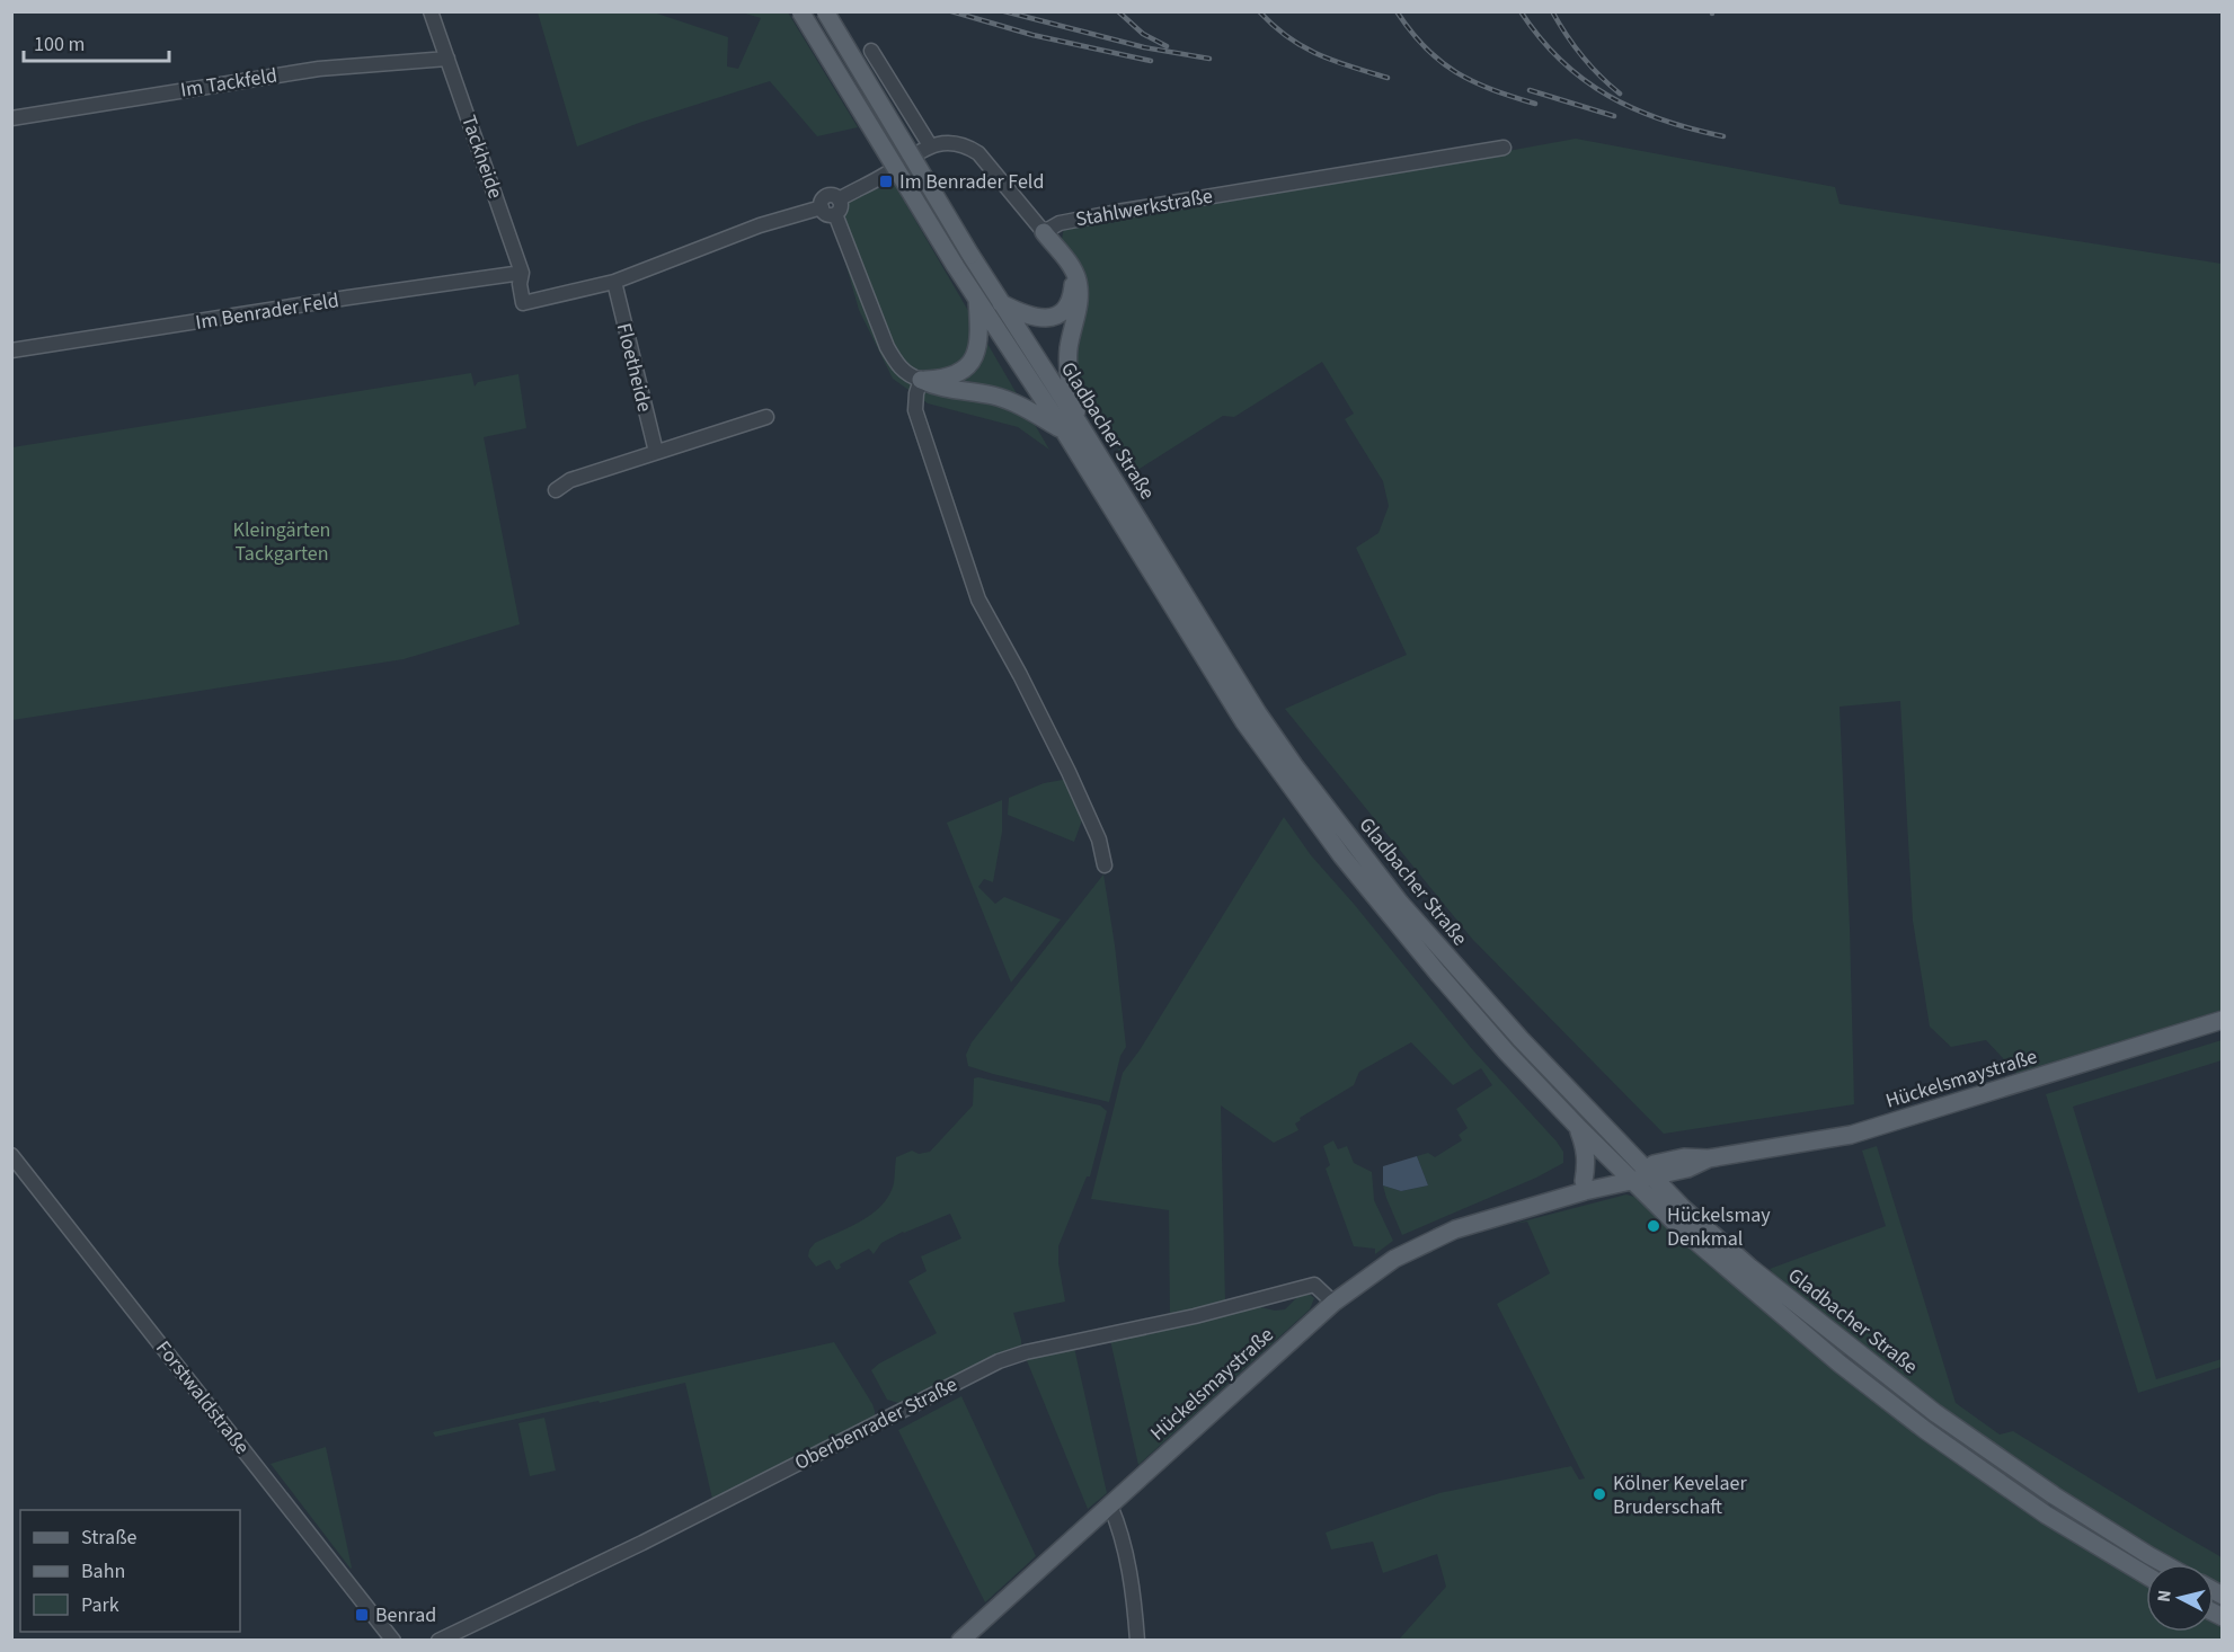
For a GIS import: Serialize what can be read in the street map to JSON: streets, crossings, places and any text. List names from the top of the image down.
{
  "streets": {
    "main road": ["Gladbacher Straße", "Hückelsmaystraße"],
    "street": [
      "Im Tackfeld",
      "Tackheide",
      "Stahlwerkstraße",
      "Im Benrader Feld",
      "Floetheide",
      "Forstwaldstraße",
      "Oberbenrader Straße"
    ]
  },
  "crossings": [
    ["Im Tackfeld", "Tackheide"],
    ["Tackheide", "Im Benrader Feld"],
    ["Tackheide", "Floetheide"],
    ["Gladbacher Straße", "Hückelsmaystraße"],
    ["Hückelsmaystraße", "Oberbenrader Straße"]
  ],
  "parks": ["Kleingärten Tackgarten"],
  "places": {
    "transit": ["Im Benrader Feld", "Benrad"],
    "other": ["Hückelsmay Denkmal", "Kölner Kevelaer Bruderschaft"]
  },
  "legend": ["Straße", "Bahn", "Park"],
  "scale_bar": "100 m",
  "north": "left"
}
